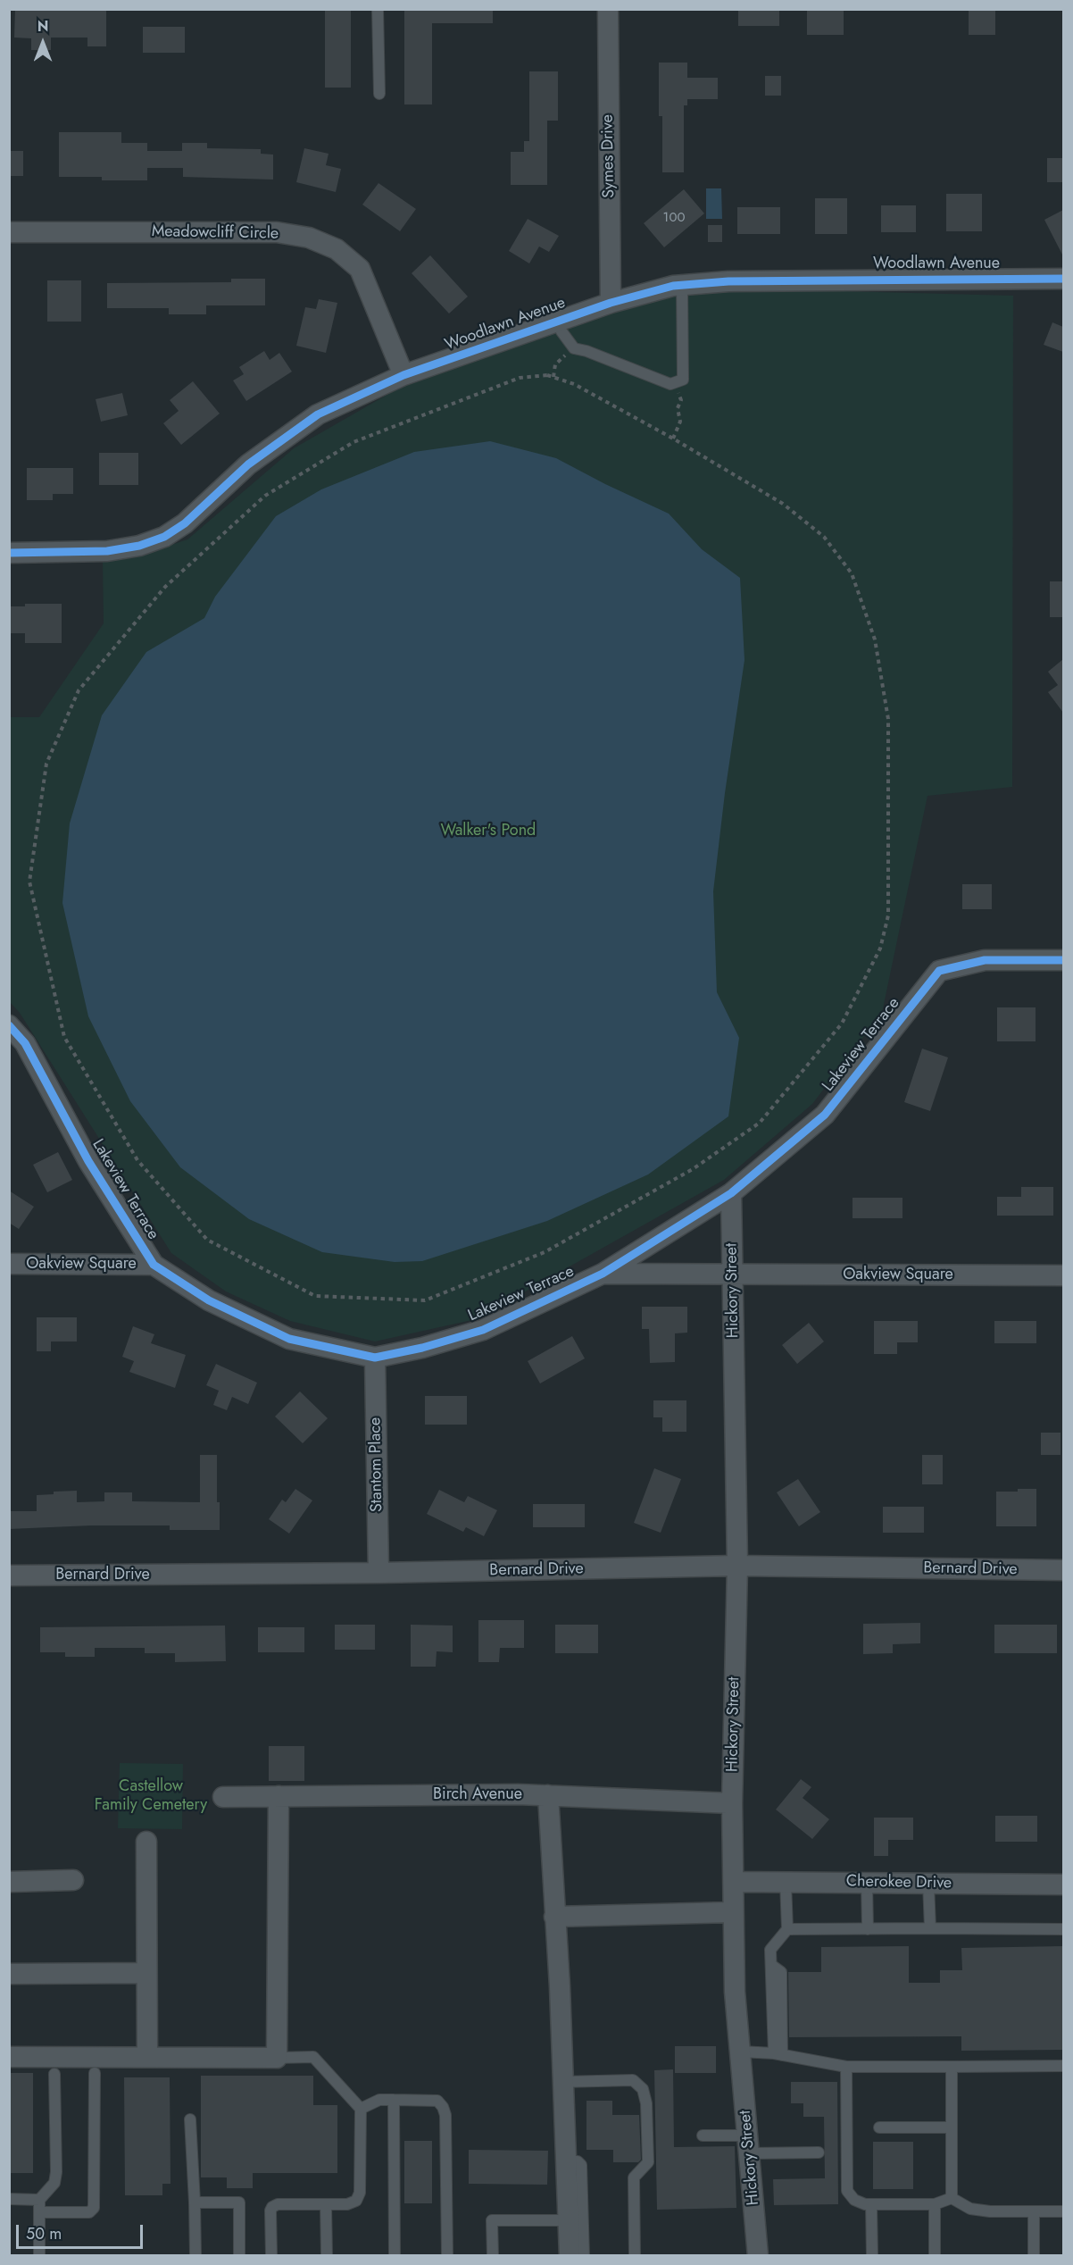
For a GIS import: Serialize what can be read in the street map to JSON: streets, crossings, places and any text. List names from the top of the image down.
{
  "streets": {
    "street": [
      "Symes Drive",
      "Meadowcliff Circle",
      "Woodlawn Avenue",
      "Lakeview Terrace",
      "Oakview Square",
      "Hickory Street",
      "Stantom Place",
      "Bernard Drive",
      "Birch Avenue",
      "Cherokee Drive"
    ]
  },
  "crossings": [
    ["Symes Drive", "Woodlawn Avenue"],
    ["Meadowcliff Circle", "Woodlawn Avenue"],
    ["Lakeview Terrace", "Oakview Square"],
    ["Lakeview Terrace", "Hickory Street"],
    ["Lakeview Terrace", "Stantom Place"],
    ["Oakview Square", "Hickory Street"],
    ["Hickory Street", "Bernard Drive"],
    ["Hickory Street", "Birch Avenue"],
    ["Hickory Street", "Cherokee Drive"],
    ["Stantom Place", "Bernard Drive"]
  ],
  "parks": ["Walker's Pond", "Castellow Family Cemetery"],
  "house_numbers": ["100"],
  "scale_bar": "50 m",
  "north": "top"
}
